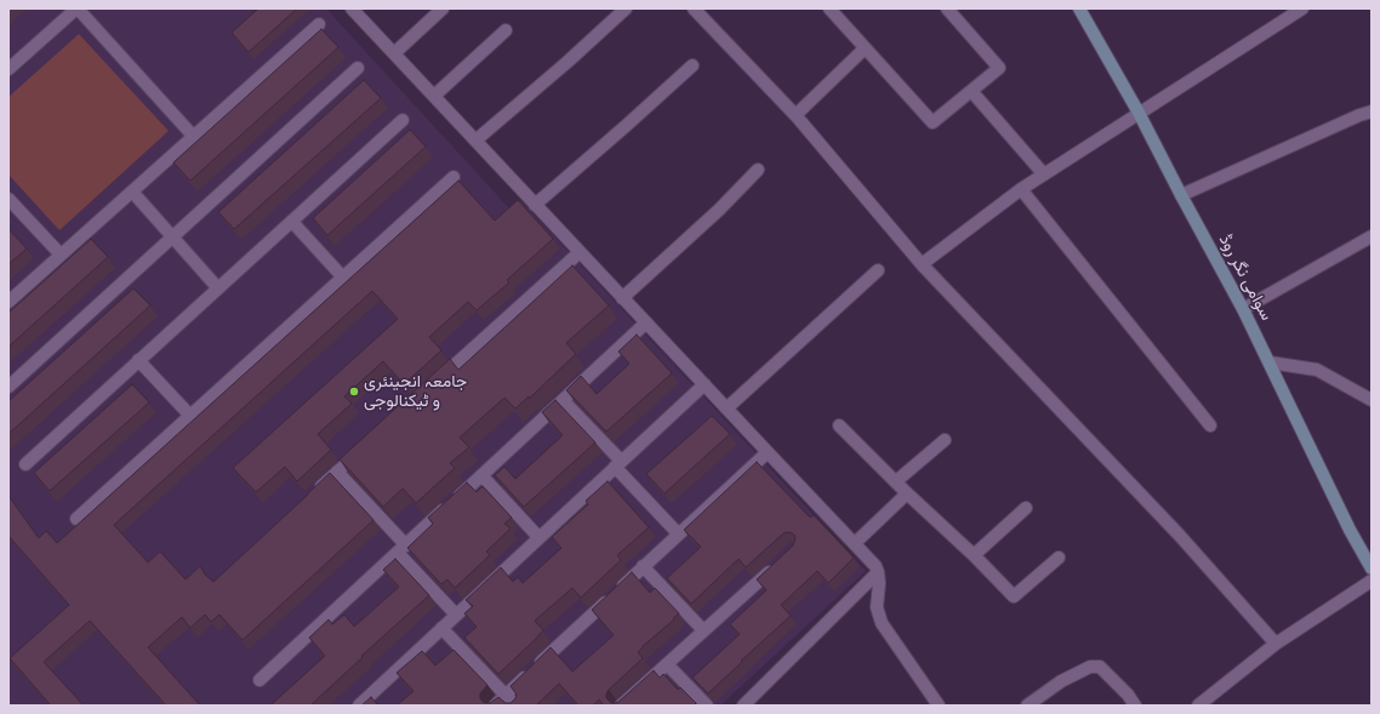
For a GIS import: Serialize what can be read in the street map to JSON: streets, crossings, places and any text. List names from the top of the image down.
{
  "streets": {
    "street": ["سوامی نگر روڈ"]
  },
  "places": ["جامعہ انجینئری و ٹیکنالوجی"]
}
